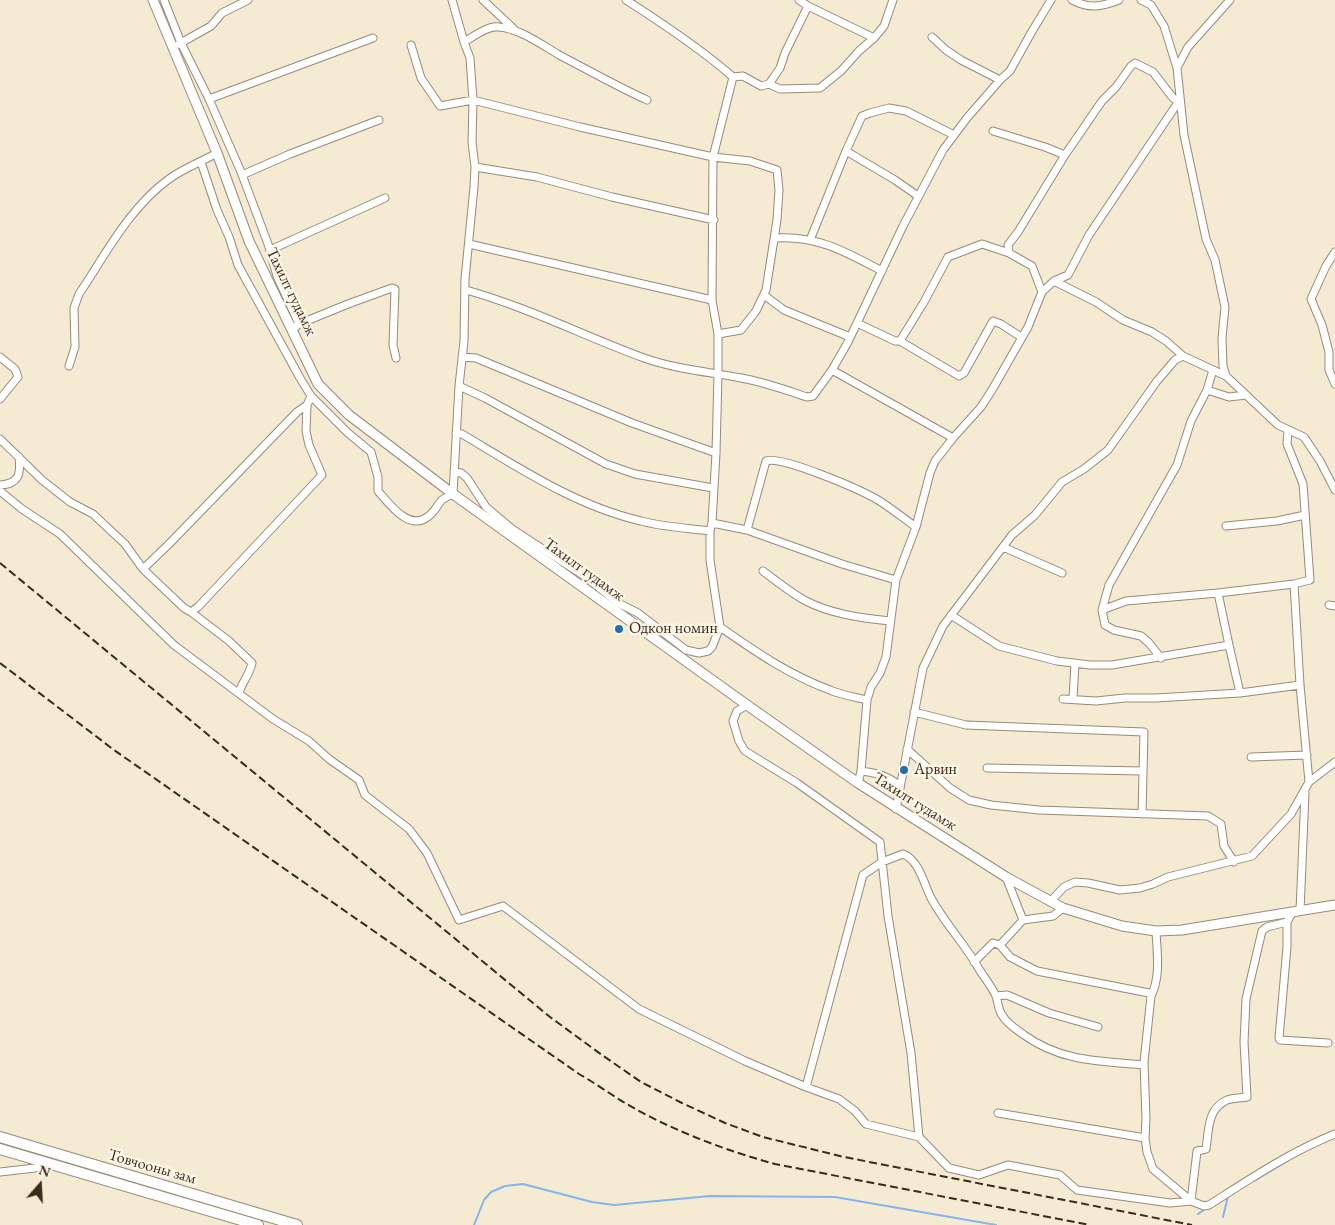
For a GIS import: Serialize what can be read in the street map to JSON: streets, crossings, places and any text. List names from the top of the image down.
{
  "streets": {
    "highway": ["Товчооны зам"],
    "main road": ["Тахилт гудамж"]
  },
  "places": ["Одкон номин", "Арвин"],
  "north": "top"
}
